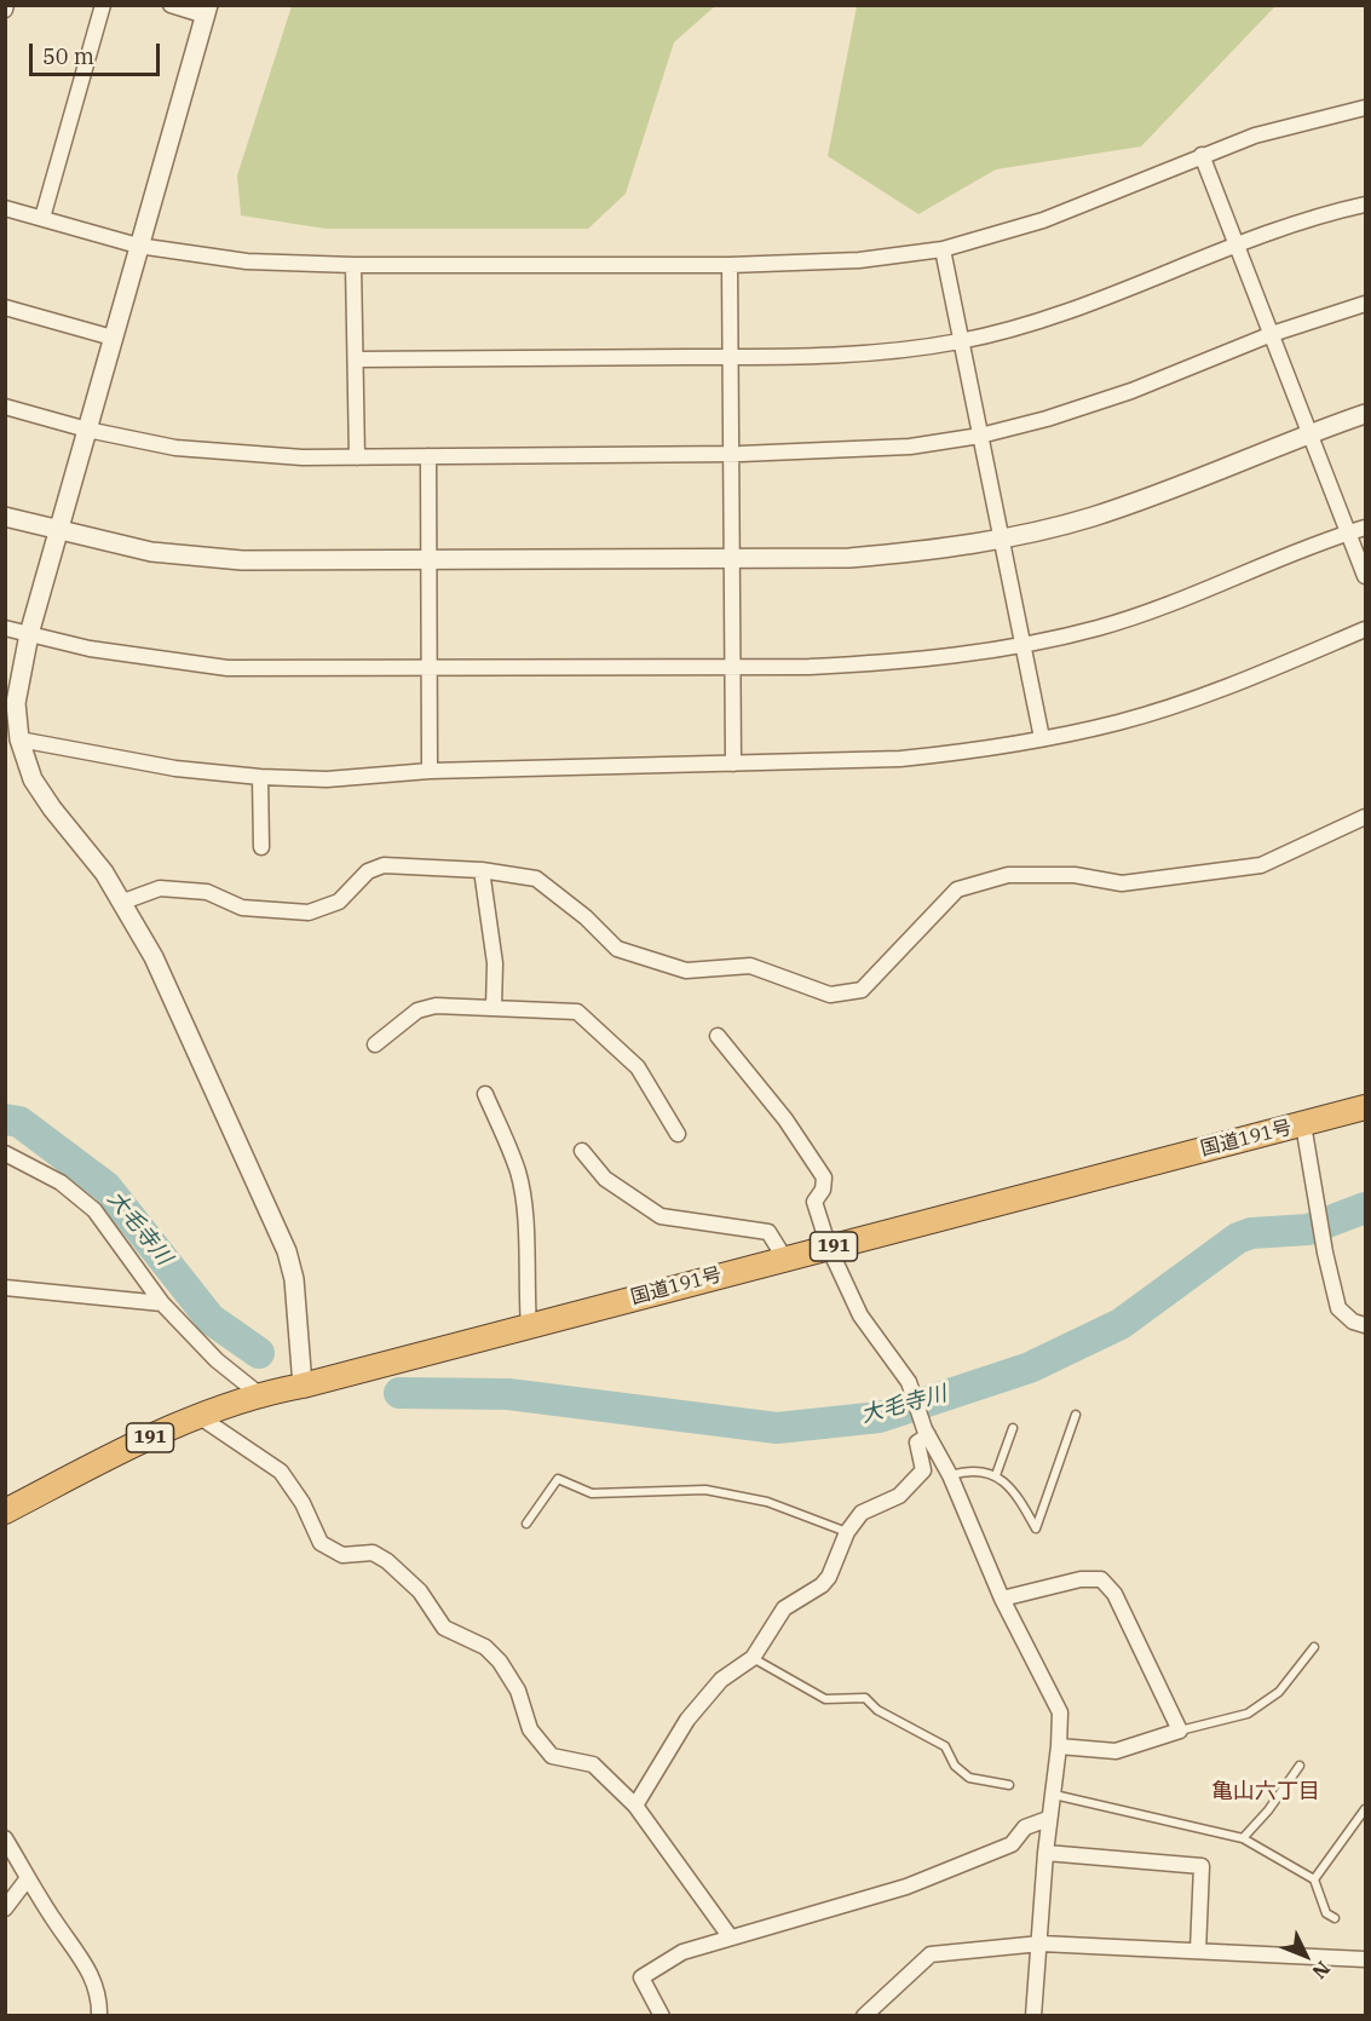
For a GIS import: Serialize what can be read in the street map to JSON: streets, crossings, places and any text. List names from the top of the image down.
{
  "streets": {
    "highway": ["国道191号", "191"]
  },
  "districts": ["亀山六丁目"],
  "water": ["大毛寺川"],
  "scale_bar": "50 m",
  "north": "bottom right"
}
